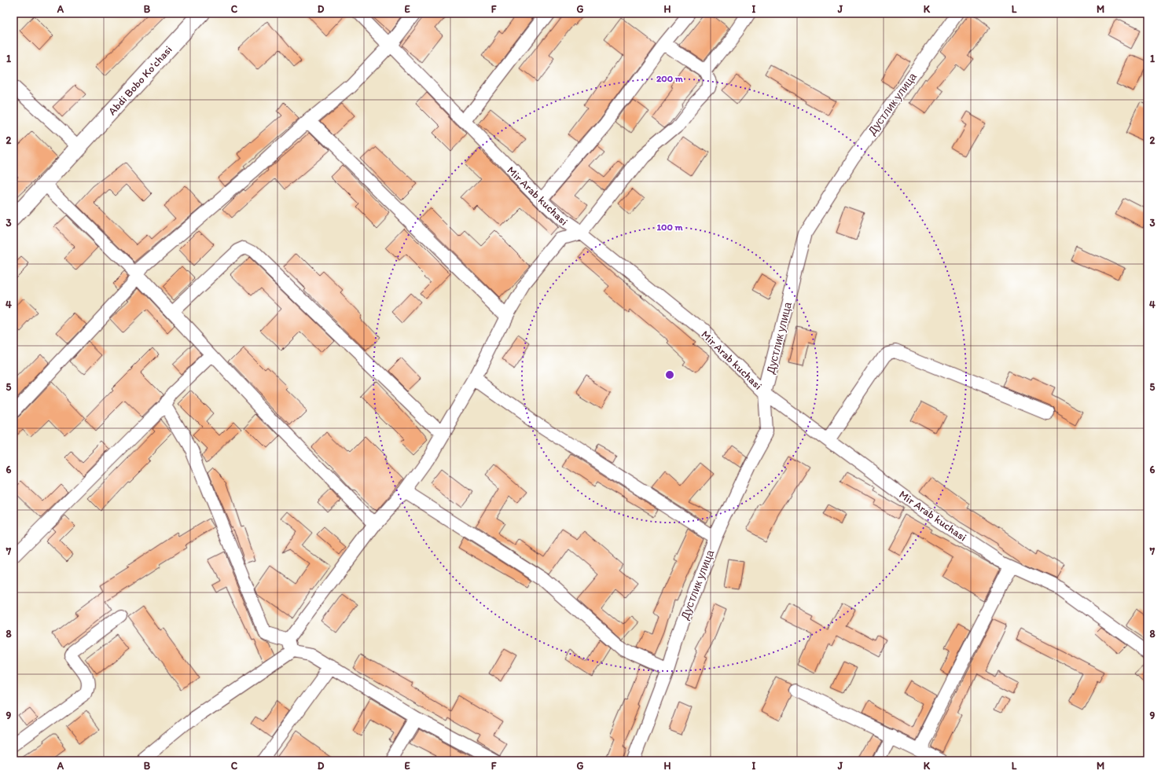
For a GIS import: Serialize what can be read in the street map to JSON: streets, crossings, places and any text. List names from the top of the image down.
{
  "streets": {
    "main road": ["Abdi Bobo Ko'chasi"],
    "street": ["Дустлик улица", "Mir Arab kuchasi"]
  },
  "crossings": [
    ["Дустлик улица", "Mir Arab kuchasi"]
  ],
  "grid": {
    "columns": [
      "A",
      "B",
      "C",
      "D",
      "E",
      "F",
      "G",
      "H",
      "I",
      "J",
      "K",
      "L",
      "M"
    ],
    "rows": [
      "1",
      "2",
      "3",
      "4",
      "5",
      "6",
      "7",
      "8",
      "9"
    ]
  },
  "rings": ["200 m", "100 m"]
}
